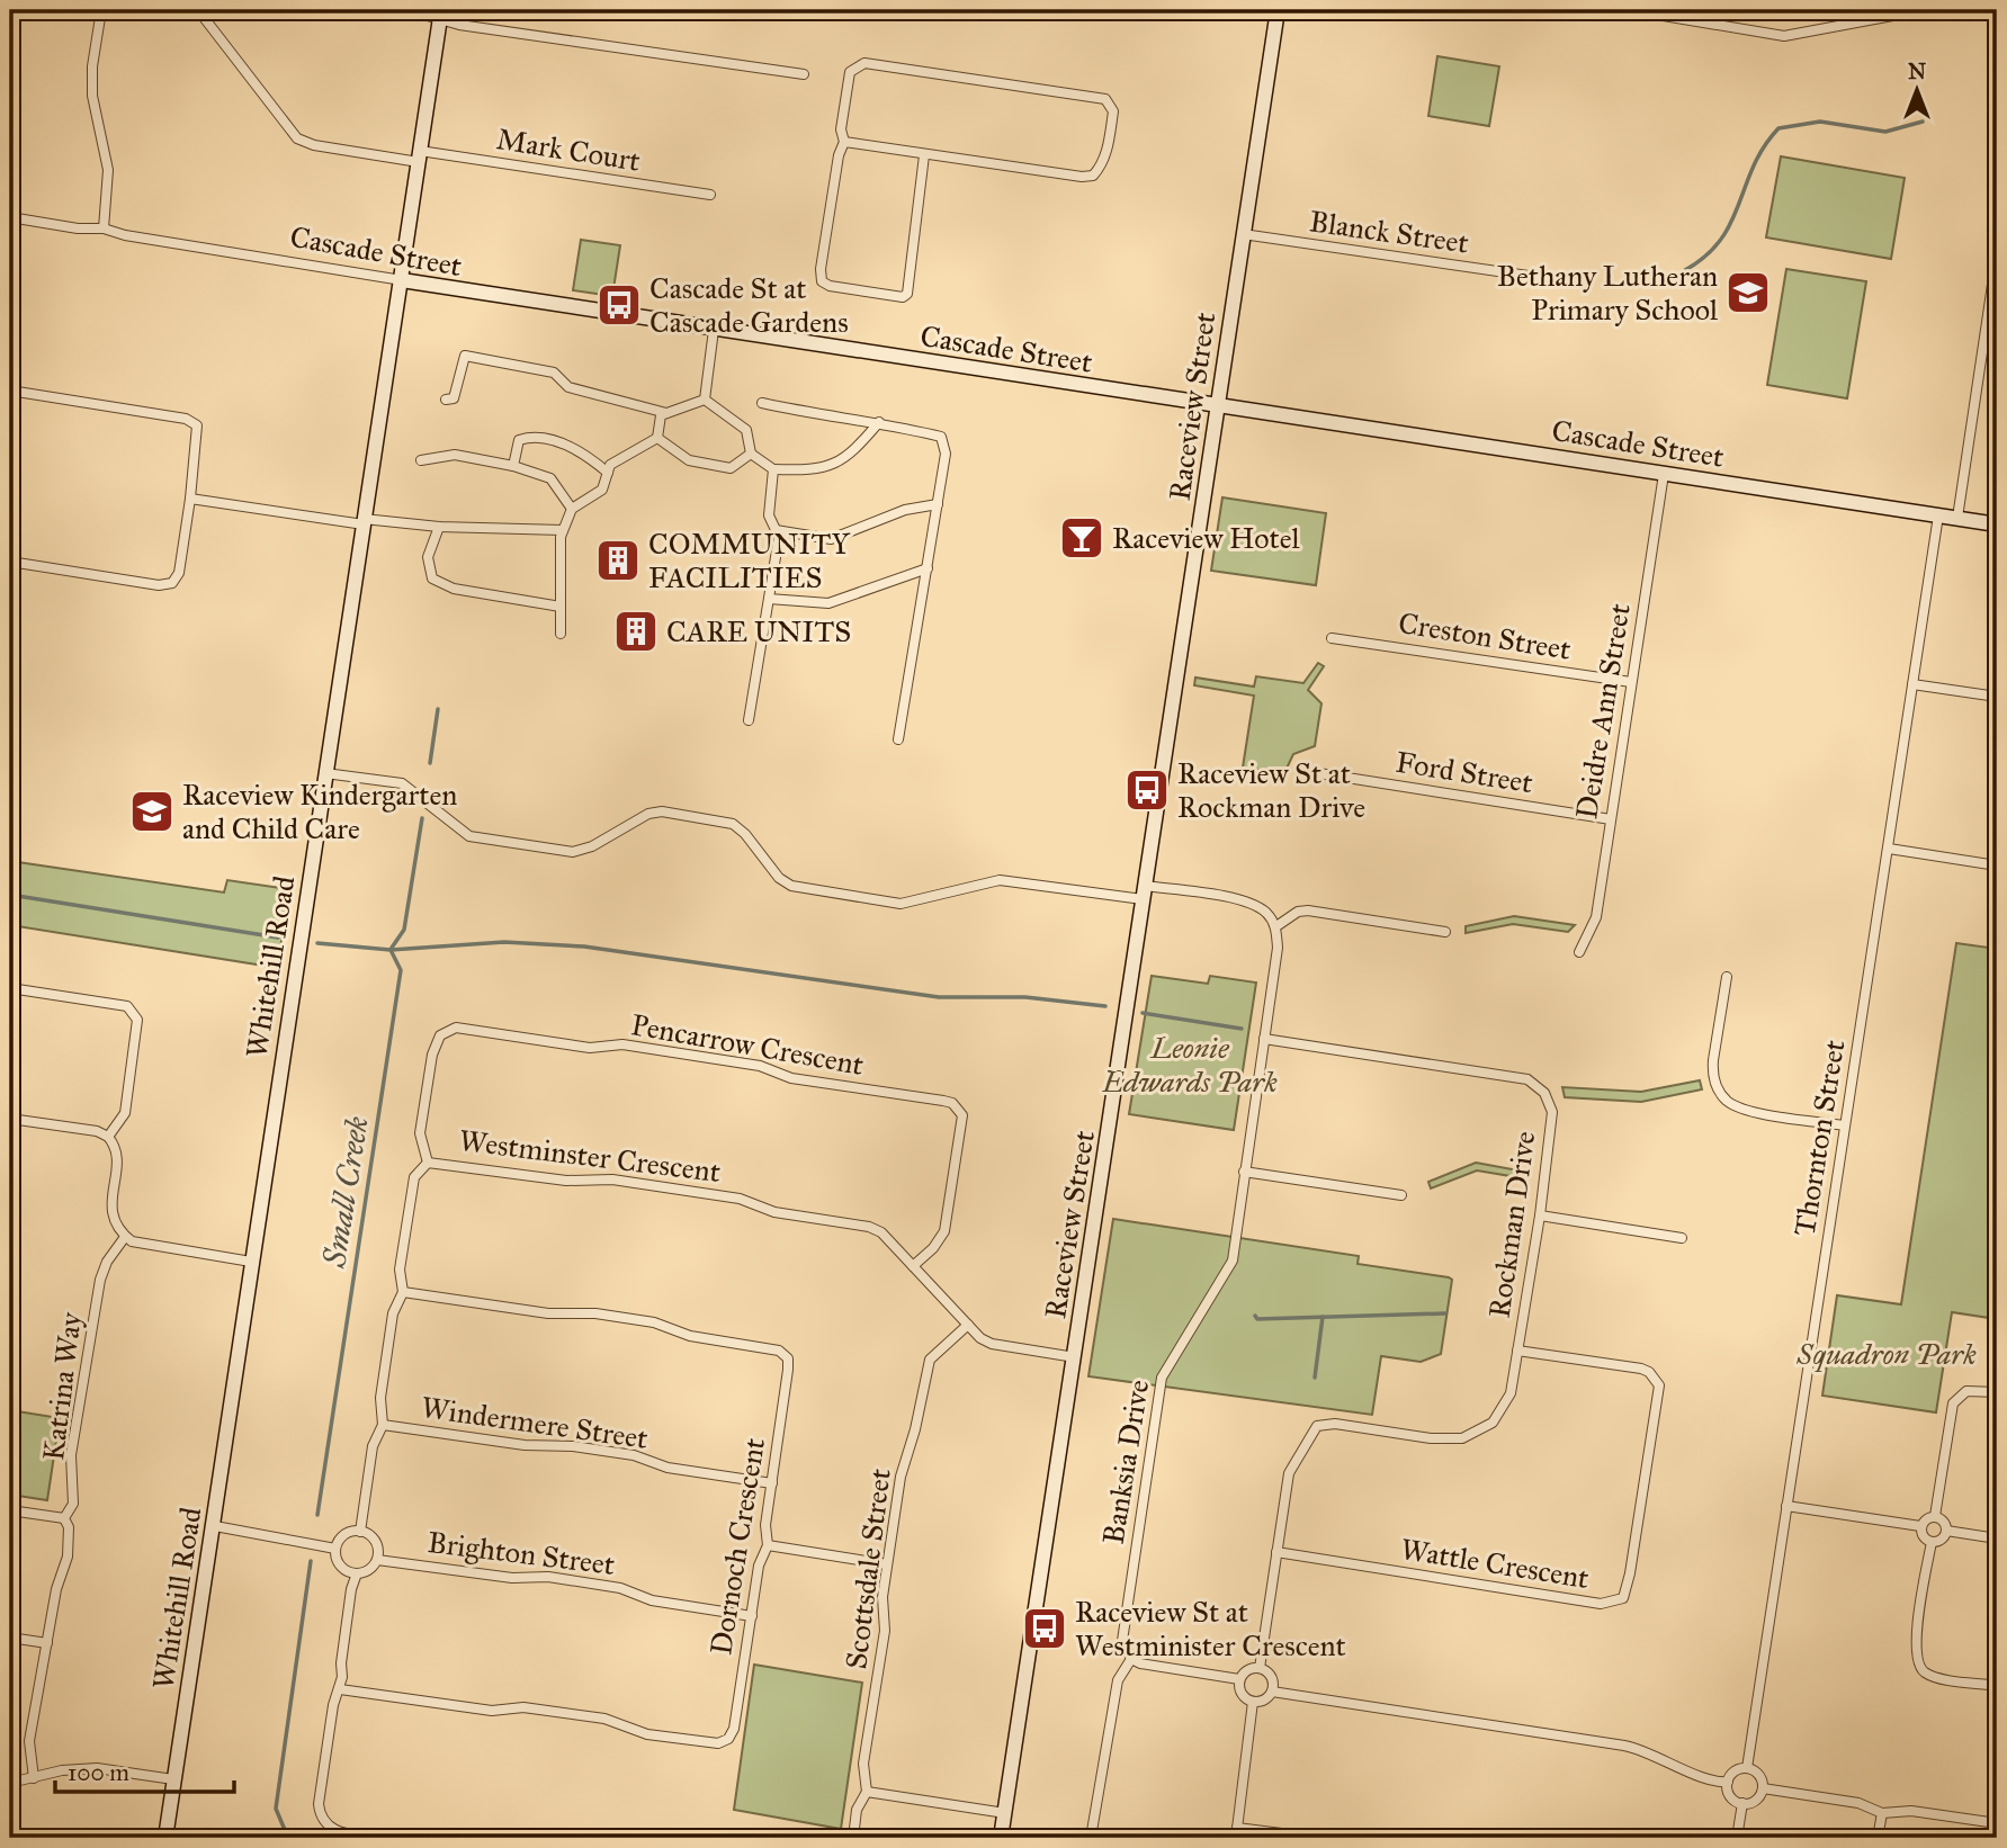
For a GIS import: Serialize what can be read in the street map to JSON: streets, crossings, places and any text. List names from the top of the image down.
{
  "streets": {
    "street": [
      "Mark Court",
      "Blanck Street",
      "Cascade Street",
      "Raceview Street",
      "Creston Street",
      "Deidre Ann Street",
      "Ford Street",
      "Whitehill Road",
      "Pencarrow Crescent",
      "Thornton Street",
      "Westminster Crescent",
      "Rockman Drive",
      "Katrina Way",
      "Windermere Street",
      "Banksia Drive",
      "Dornoch Crescent",
      "Brighton Street",
      "Wattle Crescent",
      "Scottsdale Street"
    ]
  },
  "crossings": [
    ["Mark Court", "Whitehill Road"],
    ["Blanck Street", "Raceview Street"],
    ["Cascade Street", "Raceview Street"],
    ["Cascade Street", "Deidre Ann Street"],
    ["Cascade Street", "Whitehill Road"],
    ["Cascade Street", "Thornton Street"],
    ["Raceview Street", "Westminster Crescent"],
    ["Creston Street", "Deidre Ann Street"],
    ["Deidre Ann Street", "Ford Street"],
    ["Pencarrow Crescent", "Westminster Crescent"],
    ["Westminster Crescent", "Windermere Street"],
    ["Westminster Crescent", "Dornoch Crescent"],
    ["Westminster Crescent", "Brighton Street"],
    ["Westminster Crescent", "Scottsdale Street"],
    ["Rockman Drive", "Banksia Drive"],
    ["Rockman Drive", "Wattle Crescent"],
    ["Windermere Street", "Dornoch Crescent"],
    ["Dornoch Crescent", "Brighton Street"]
  ],
  "water": ["Small Creek"],
  "parks": ["Leonie Edwards Park", "Squadron Park"],
  "places": {
    "school or university": ["Bethany Lutheran Primary School", "Raceview Kindergarten and Child Care"],
    "bus stop": ["Cascade St at Cascade Gardens", "Raceview St at Rockman Drive", "Raceview St at Westminister Crescent"],
    "bar": ["Raceview Hotel"],
    "building": ["COMMUNITY FACILITIES", "CARE UNITS"]
  },
  "scale_bar": "100 m",
  "north": "top"
}
